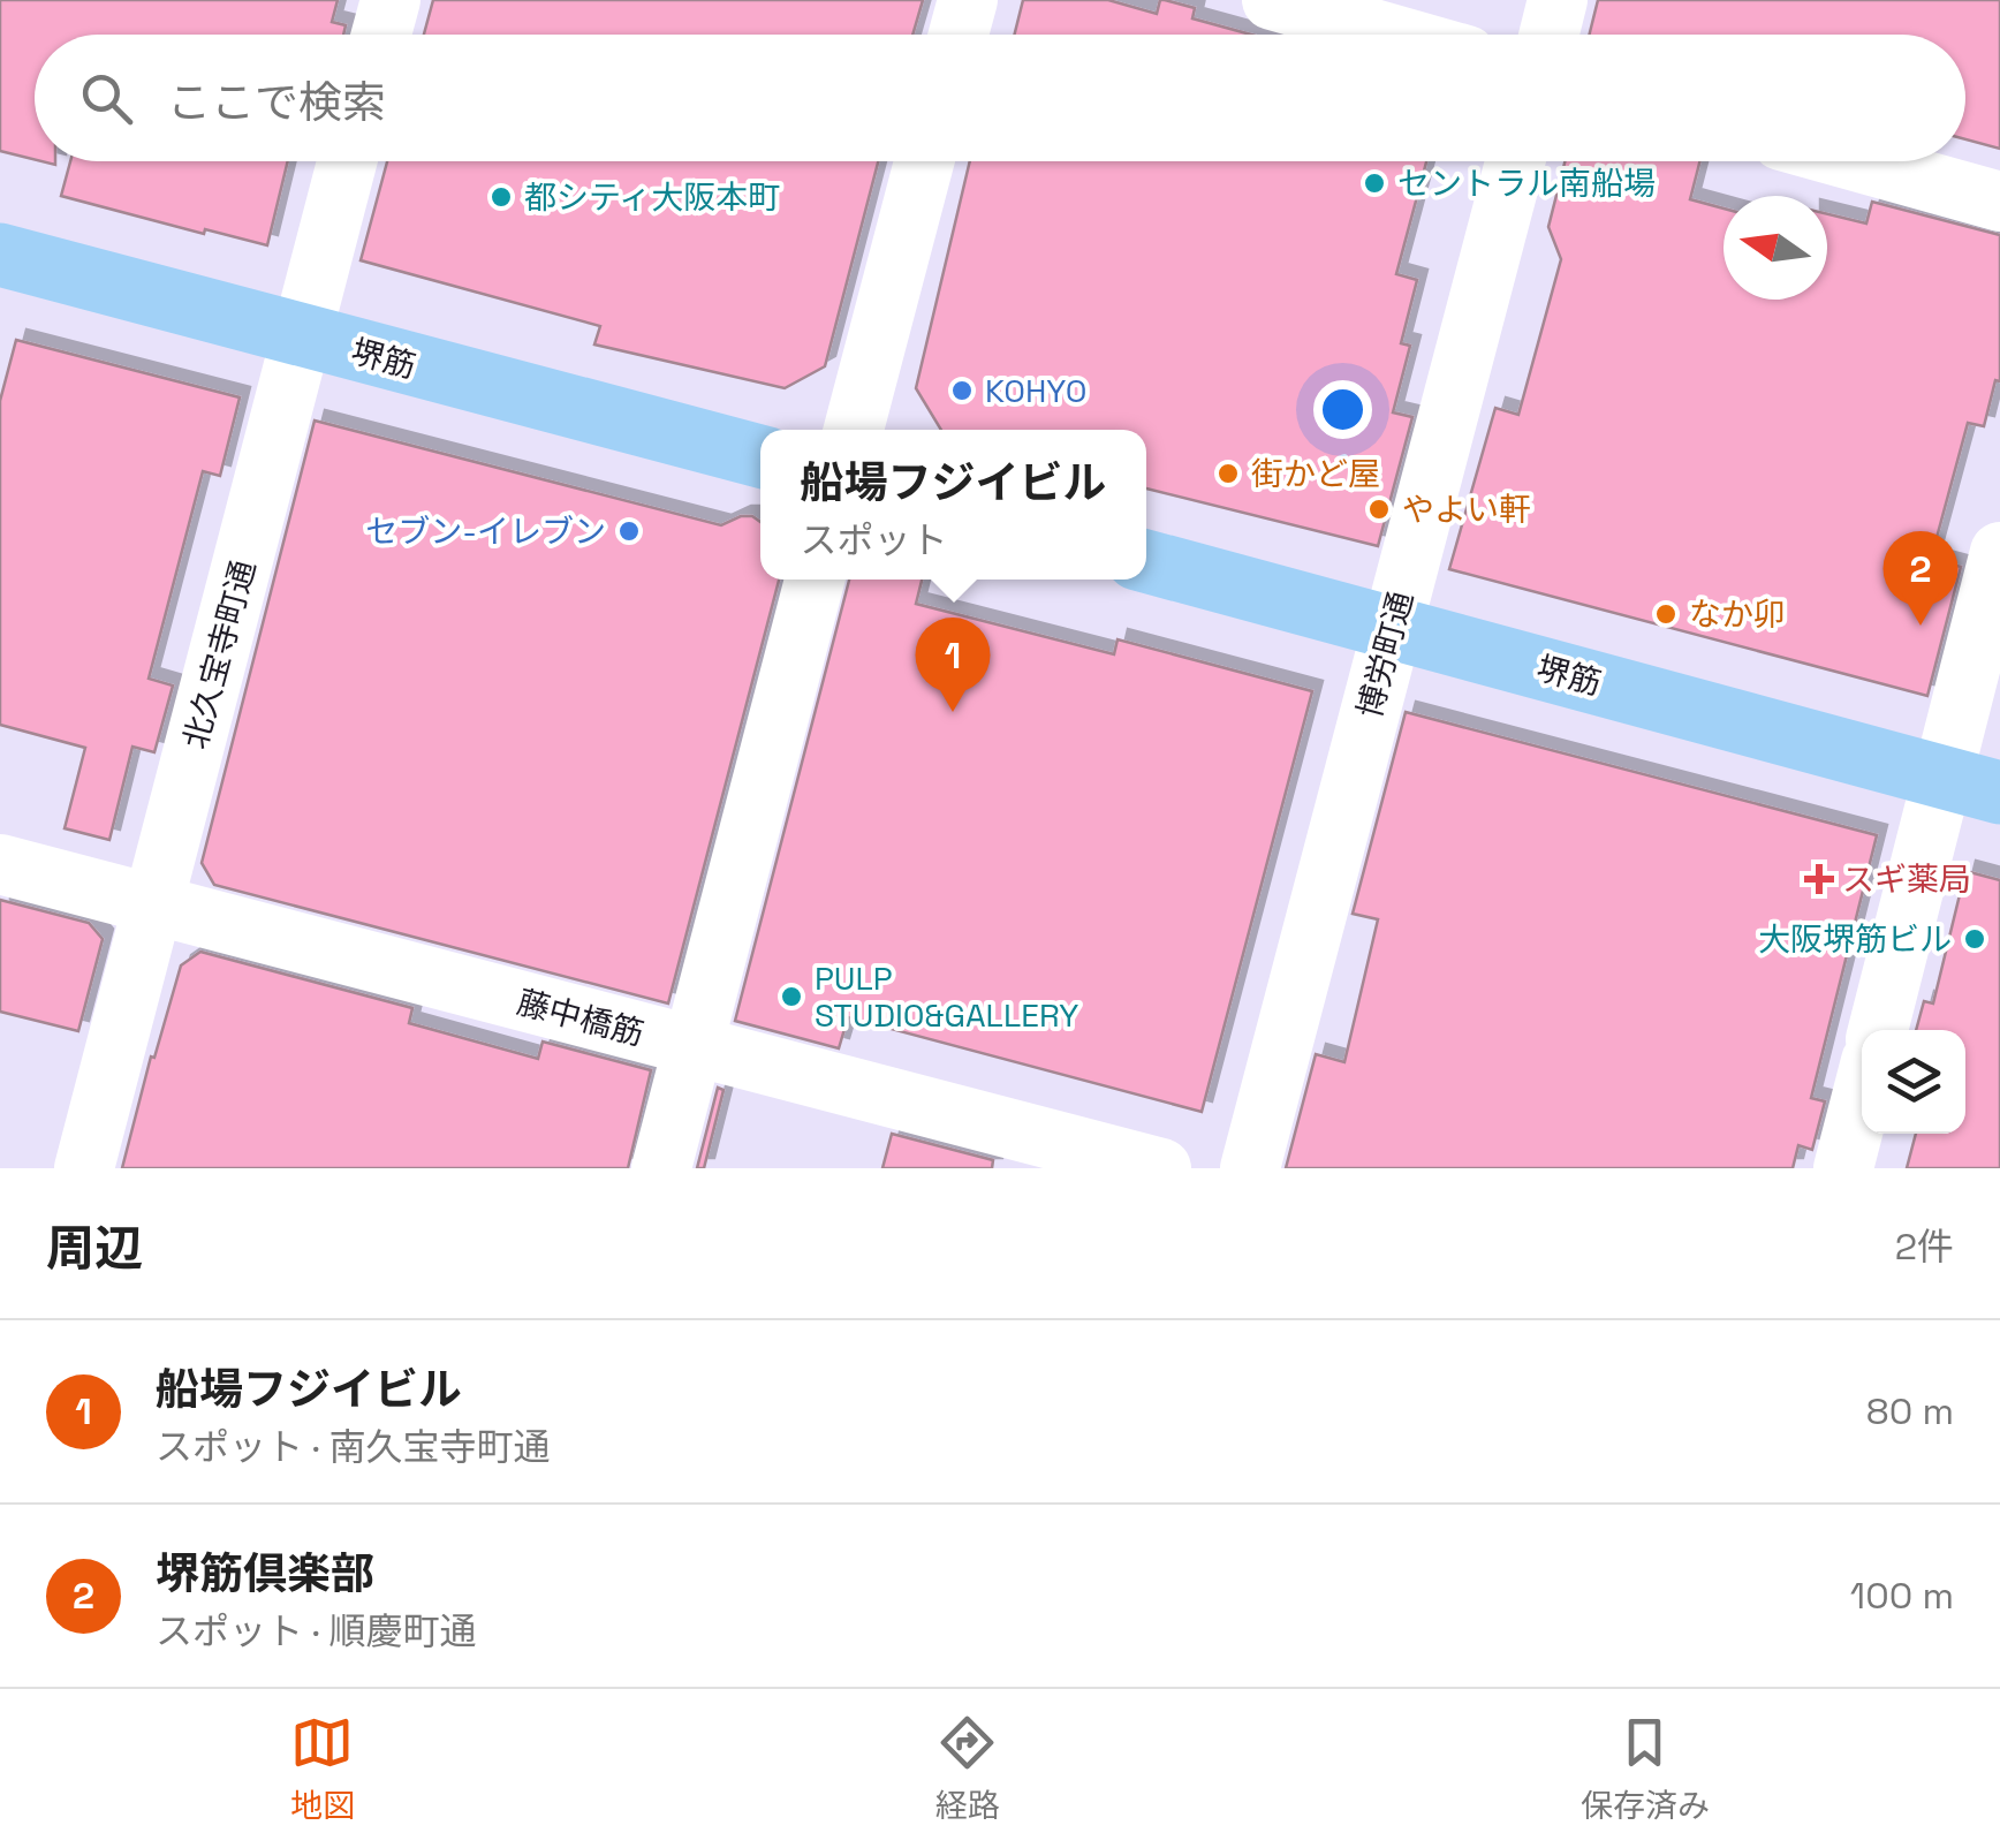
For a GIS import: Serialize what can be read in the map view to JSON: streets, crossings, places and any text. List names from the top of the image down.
{
  "streets": {
    "main road": ["堺筋"],
    "street": ["北久宝寺町通", "博労町通", "藤中橋筋"]
  },
  "crossings": [
    ["堺筋", "北久宝寺町通"],
    ["堺筋", "博労町通"],
    ["北久宝寺町通", "藤中橋筋"]
  ],
  "places": {
    "other": [
      "セントラル南船場",
      "都シティ大阪本町",
      "KOHYO",
      "街かど屋",
      "やよい軒",
      "セブン-イレブン",
      "なか卯",
      "大阪堺筋ビル",
      "PULP STUDIO&GALLERY"
    ],
    "health": ["スギ薬局"]
  },
  "north": "left",
  "page": {
    "search": "ここで検索",
    "popup": ["船場フジイビル", "スポット"],
    "pins": ["2", "1"],
    "heading": ["周辺", "2件"],
    "list": [
      {
        "mark": "1",
        "name": "船場フジイビル",
        "note": "スポット · 南久宝寺町通",
        "value": "80 m"
      },
      {
        "mark": "2",
        "name": "堺筋倶楽部",
        "note": "スポット · 順慶町通",
        "value": "100 m"
      }
    ],
    "nav": ["地図", "経路", "保存済み"]
  }
}
